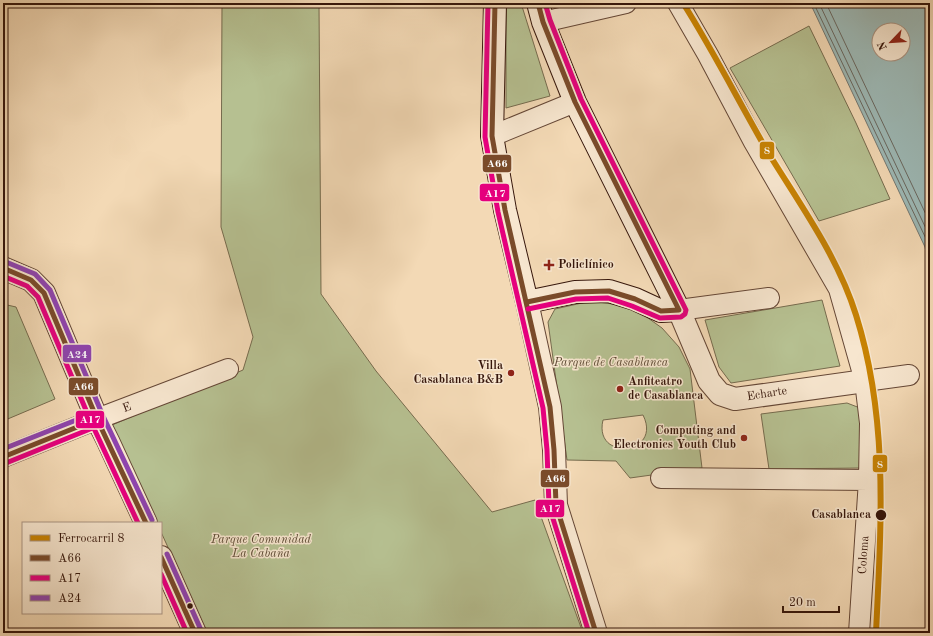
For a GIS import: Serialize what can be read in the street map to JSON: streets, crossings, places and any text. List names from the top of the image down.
{
  "streets": {
    "street": ["Echarte", "E", "Coloma"]
  },
  "crossings": [
    ["Echarte", "Coloma"]
  ],
  "parks": ["Parque de Casablanca", "Parque Comunidad La Cabaña"],
  "places": {
    "health": ["Policlínico"],
    "other": [
      "Villa Casablanca B&B",
      "Anfiteatro de Casablanca",
      "Computing and Electronics Youth Club",
      "Casablanca"
    ]
  },
  "lines": [
    "rail line 8",
    "transit line A66",
    "transit line A17",
    "transit line A24"
  ],
  "legend": [
    "Ferrocarril 8",
    "A66",
    "A17",
    "A24"
  ],
  "scale_bar": "20 m",
  "north": "bottom left"
}
